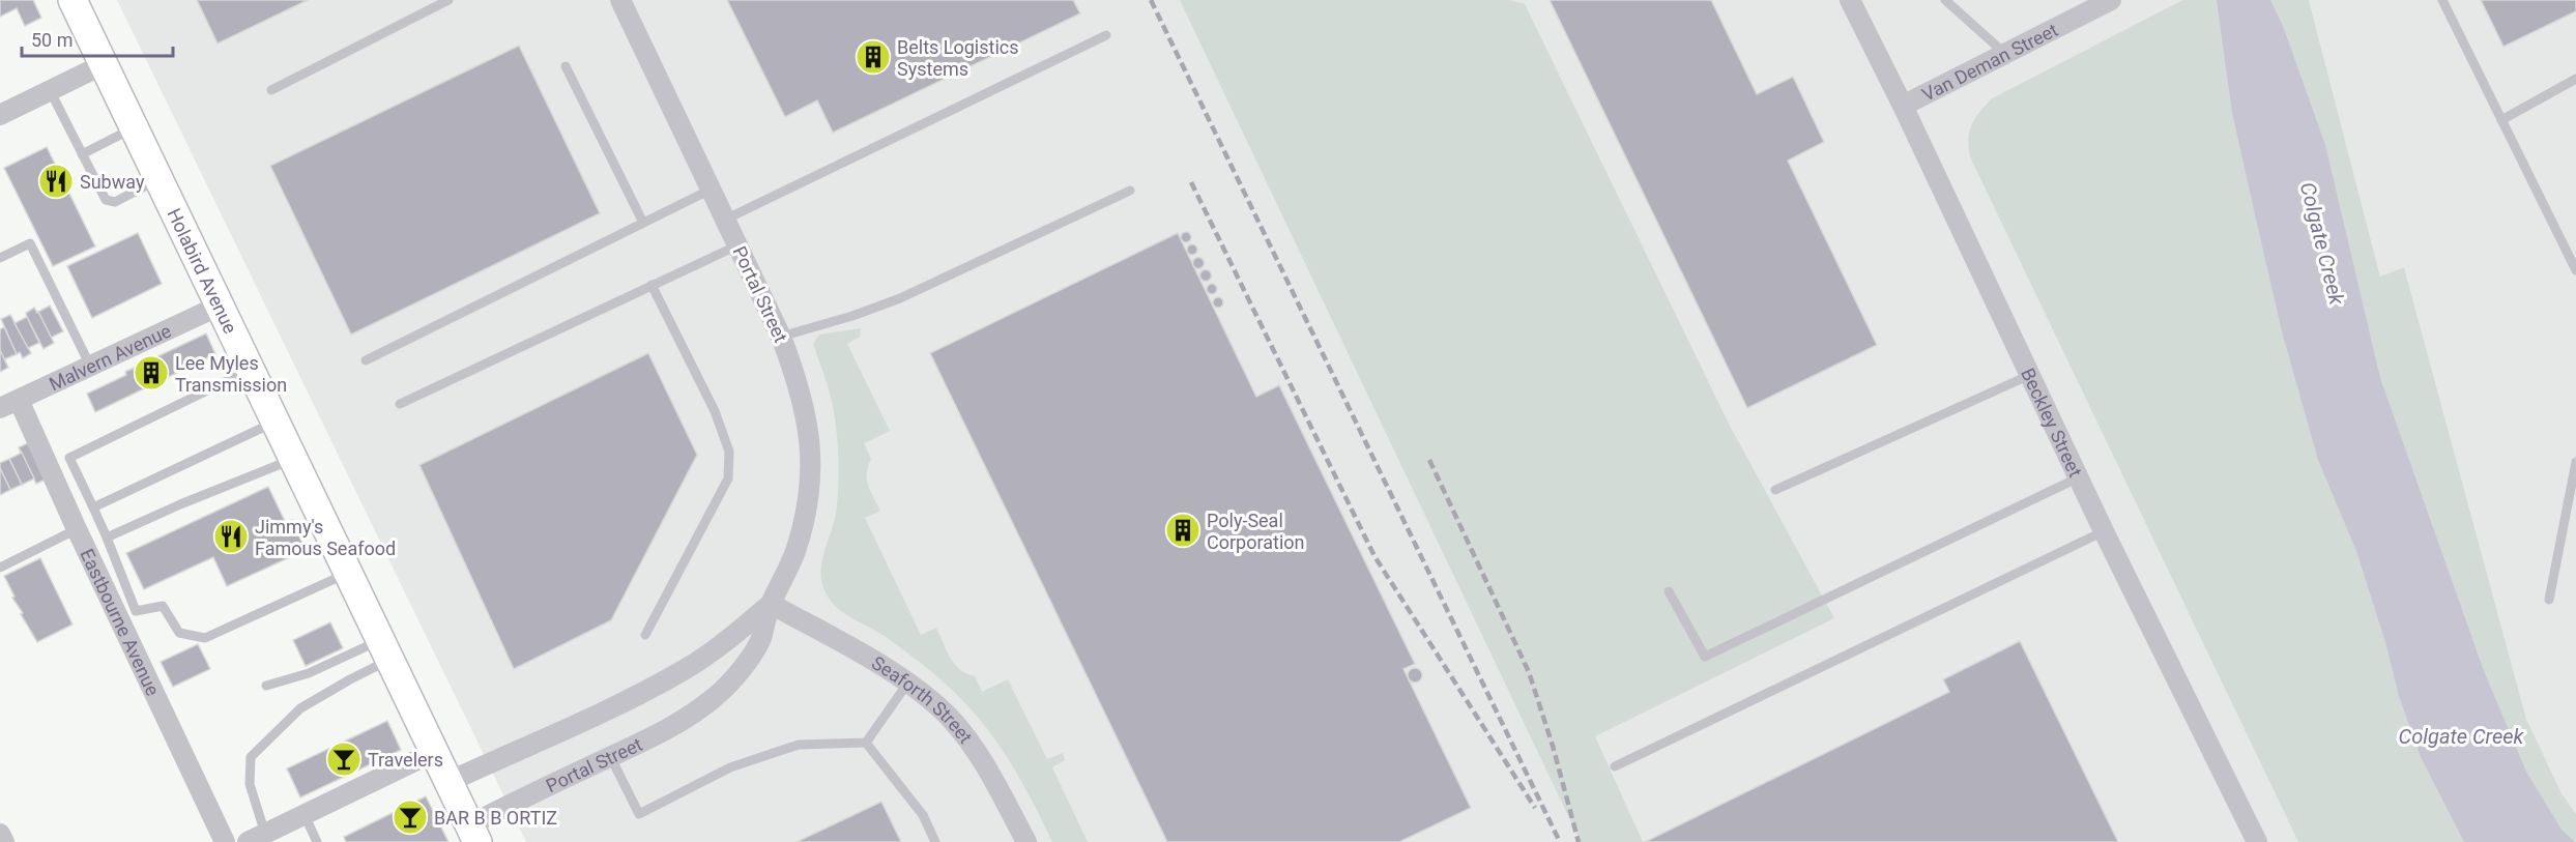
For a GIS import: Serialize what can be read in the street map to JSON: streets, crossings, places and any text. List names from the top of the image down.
{
  "streets": {
    "main road": ["Holabird Avenue"],
    "street": [
      "Van Deman Street",
      "Portal Street",
      "Malvern Avenue",
      "Beckley Street",
      "Eastbourne Avenue",
      "Seaforth Street"
    ]
  },
  "crossings": [
    ["Van Deman Street", "Beckley Street"],
    ["Holabird Avenue", "Portal Street"],
    ["Holabird Avenue", "Malvern Avenue"],
    ["Portal Street", "Seaforth Street"],
    ["Malvern Avenue", "Eastbourne Avenue"]
  ],
  "water": ["Colgate Creek"],
  "places": {
    "building": ["Belts Logistics Systems", "Lee Myles Transmission", "Poly-Seal Corporation"],
    "restaurant": ["Subway", "Jimmy's Famous Seafood"],
    "bar": ["Travelers", "BAR B B ORTIZ"]
  },
  "scale_bar": "50 m"
}
